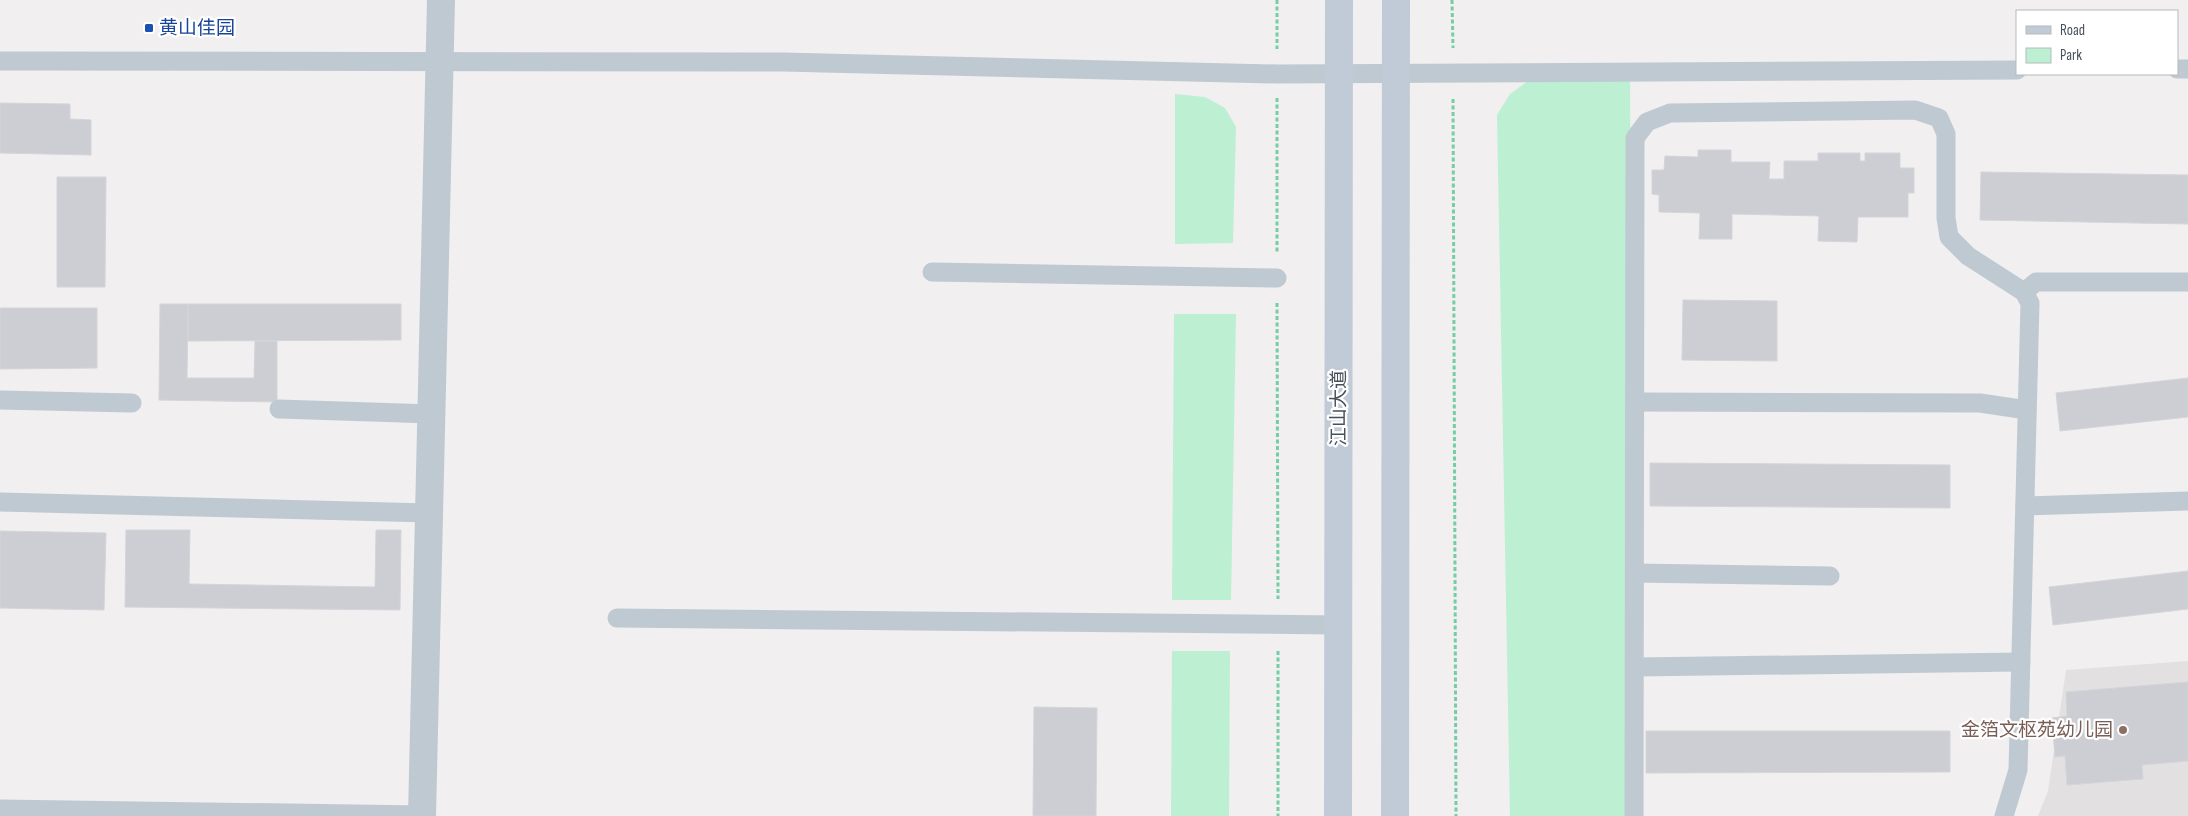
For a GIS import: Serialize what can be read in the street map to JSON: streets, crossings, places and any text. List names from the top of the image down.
{
  "streets": {
    "main road": ["江山大道"]
  },
  "places": {
    "transit": ["黄山佳园"],
    "other": ["金箔文枢苑幼儿园"]
  },
  "legend": ["Road", "Park"]
}
